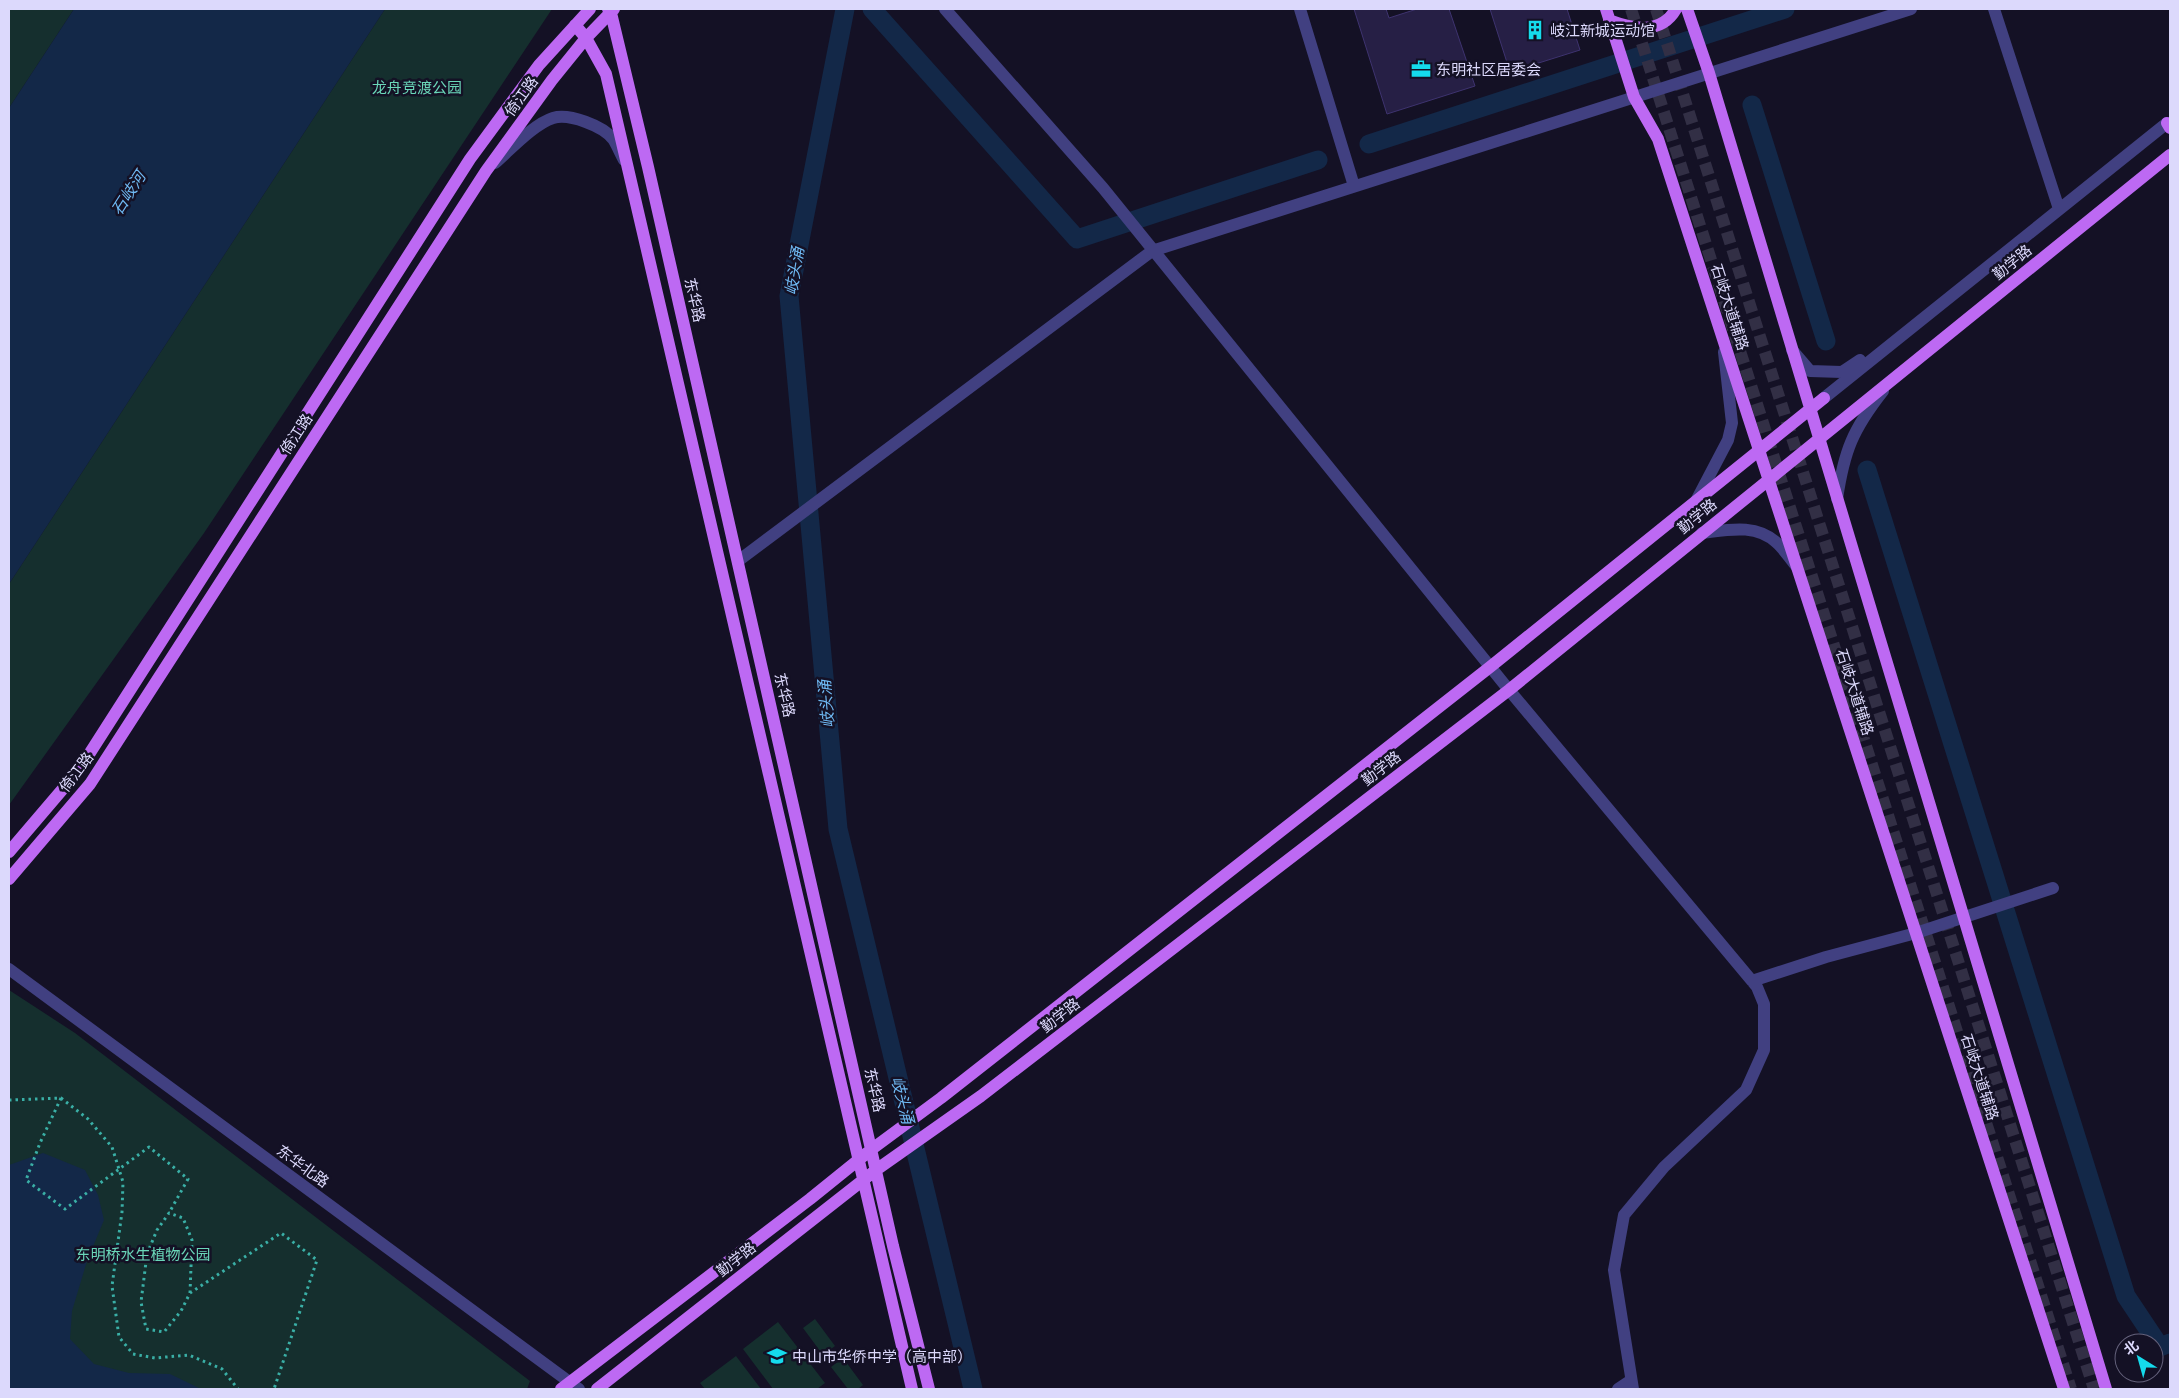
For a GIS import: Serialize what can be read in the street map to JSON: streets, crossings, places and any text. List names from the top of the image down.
{
  "streets": {
    "main road": [
      "倚江路",
      "勤学路",
      "东华路",
      "石岐大道辅路"
    ],
    "street": ["东华北路"]
  },
  "crossings": [
    ["倚江路", "东华路"],
    ["勤学路", "东华路"],
    ["勤学路", "石岐大道辅路"],
    ["勤学路", "东华北路"]
  ],
  "water": ["石岐河", "岐头涌"],
  "parks": ["龙舟竞渡公园", "东明桥水生植物公园"],
  "places": {
    "building": ["岐江新城运动馆"],
    "office": ["东明社区居委会"],
    "school or university": ["中山市华侨中学（高中部）"]
  },
  "north": "top left"
}
